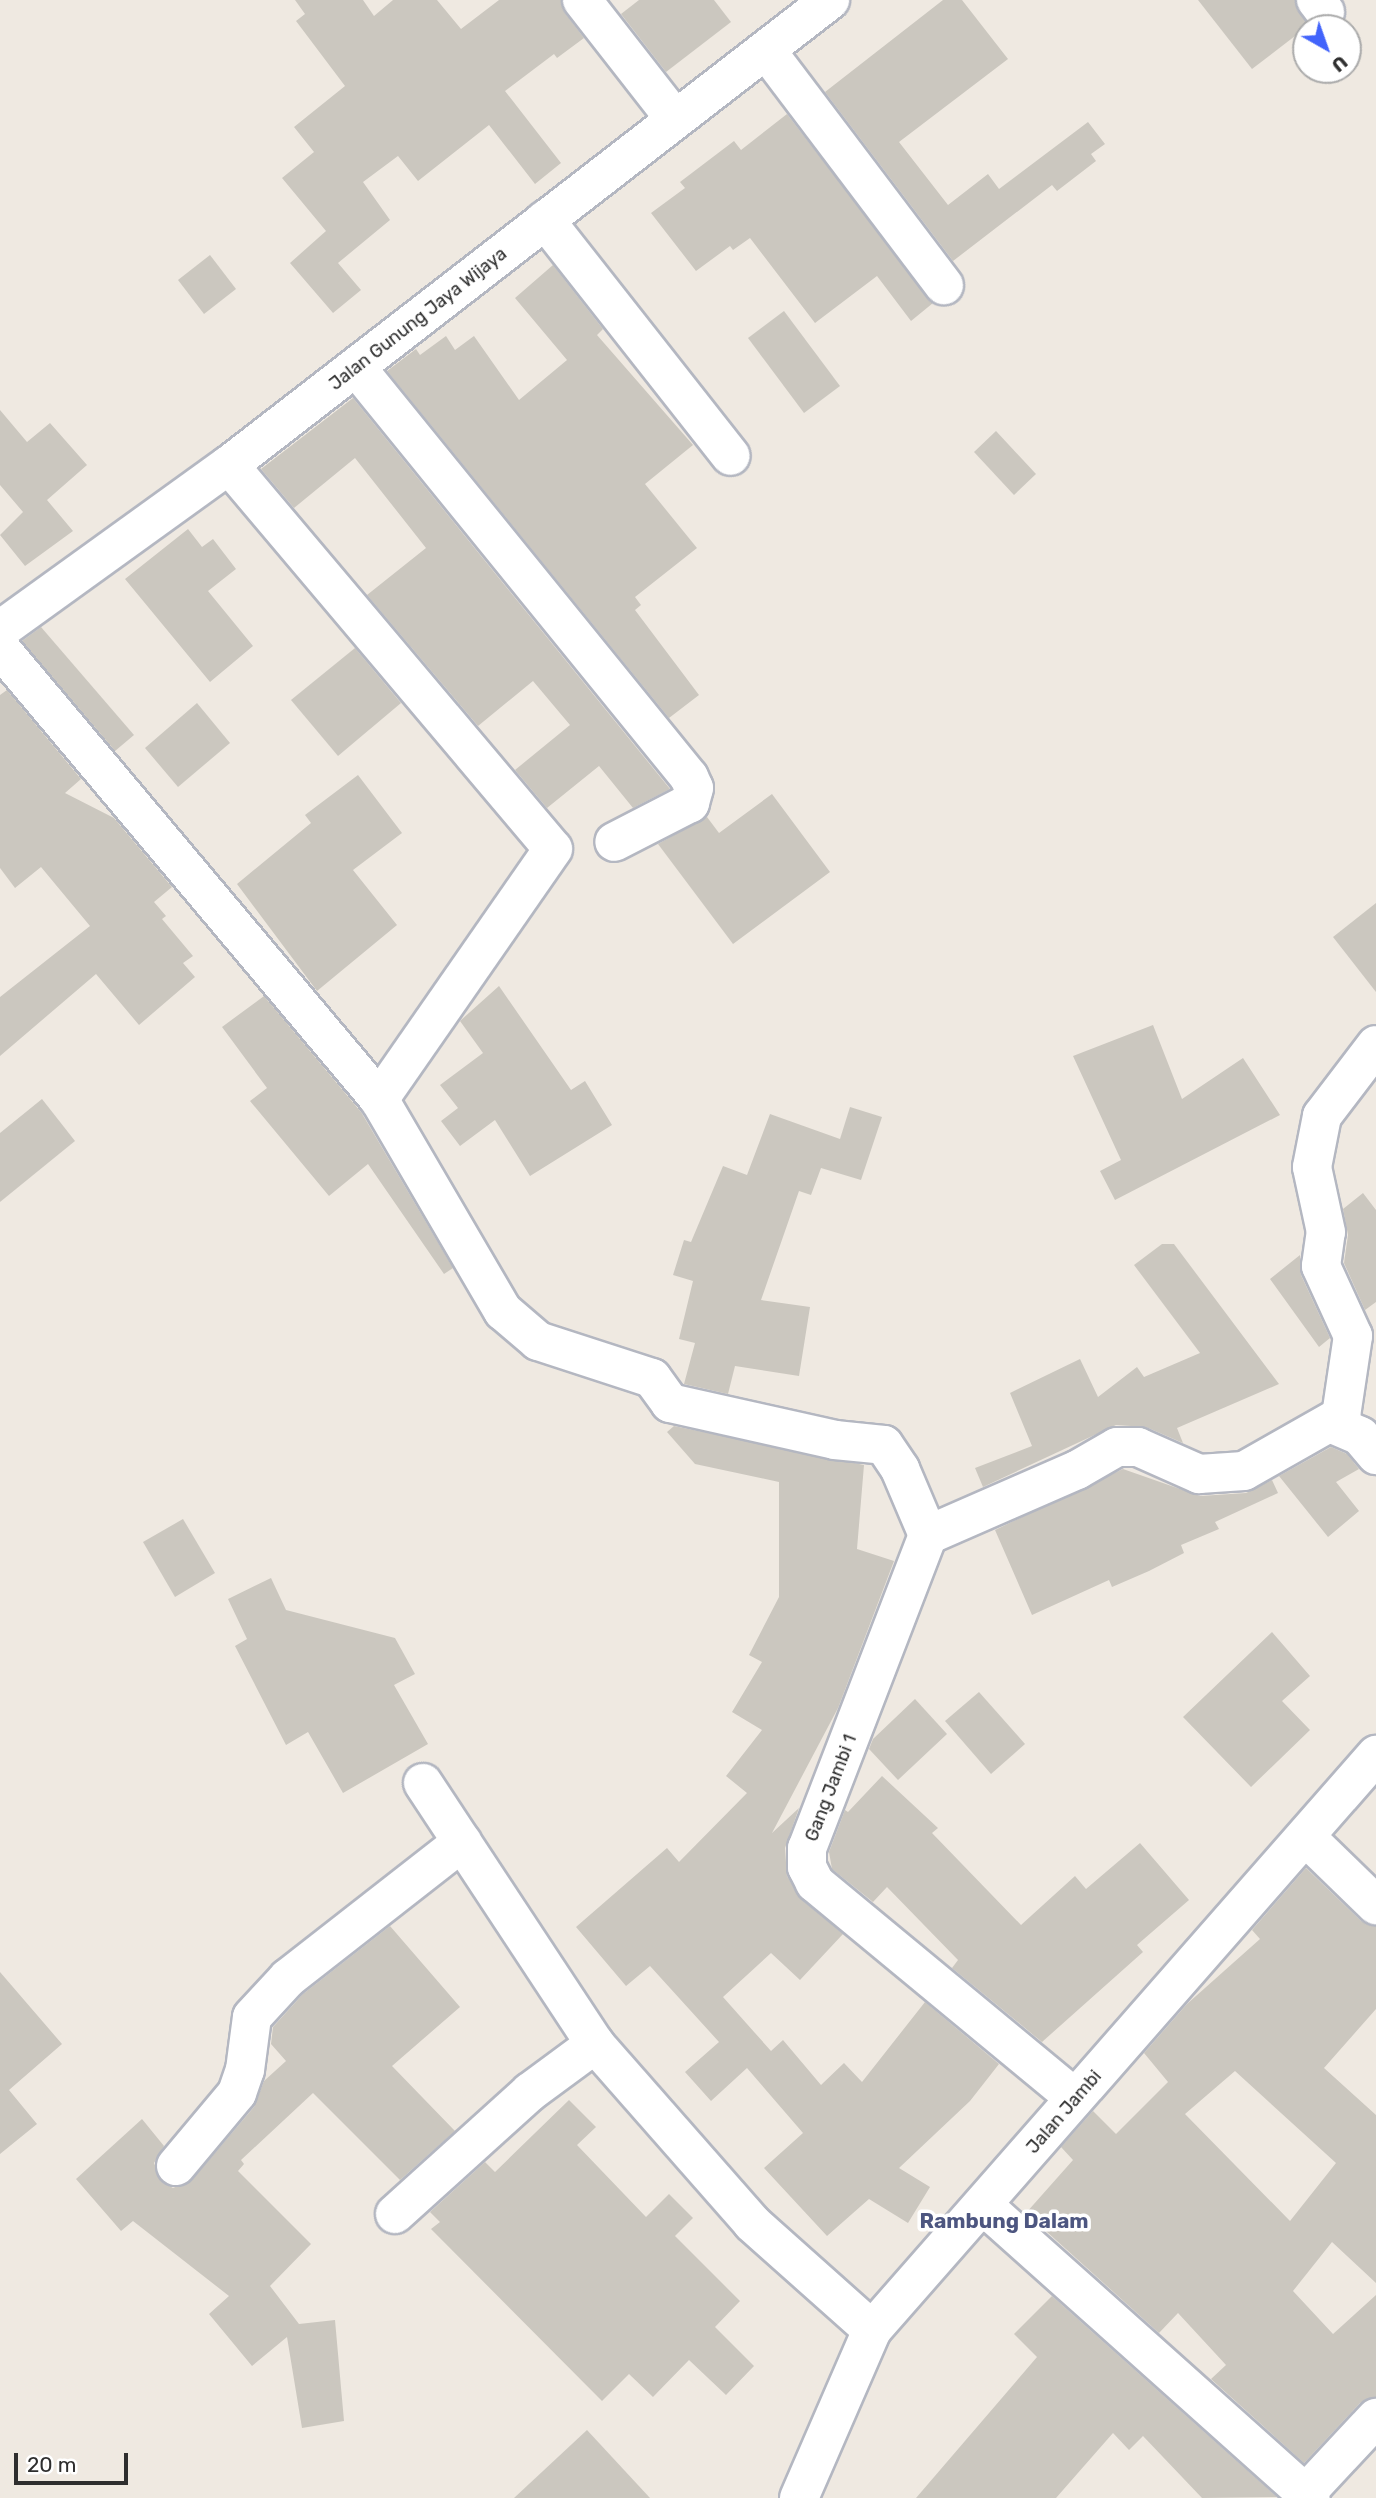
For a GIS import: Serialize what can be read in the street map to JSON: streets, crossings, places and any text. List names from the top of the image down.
{
  "streets": {
    "street": ["Jalan Gunung Jaya Wijaya", "Gang Jambi 1", "Jalan Jambi"]
  },
  "crossings": [
    ["Gang Jambi 1", "Jalan Jambi"]
  ],
  "districts": ["Rambung Dalam"],
  "scale_bar": "20 m",
  "north": "bottom right"
}
